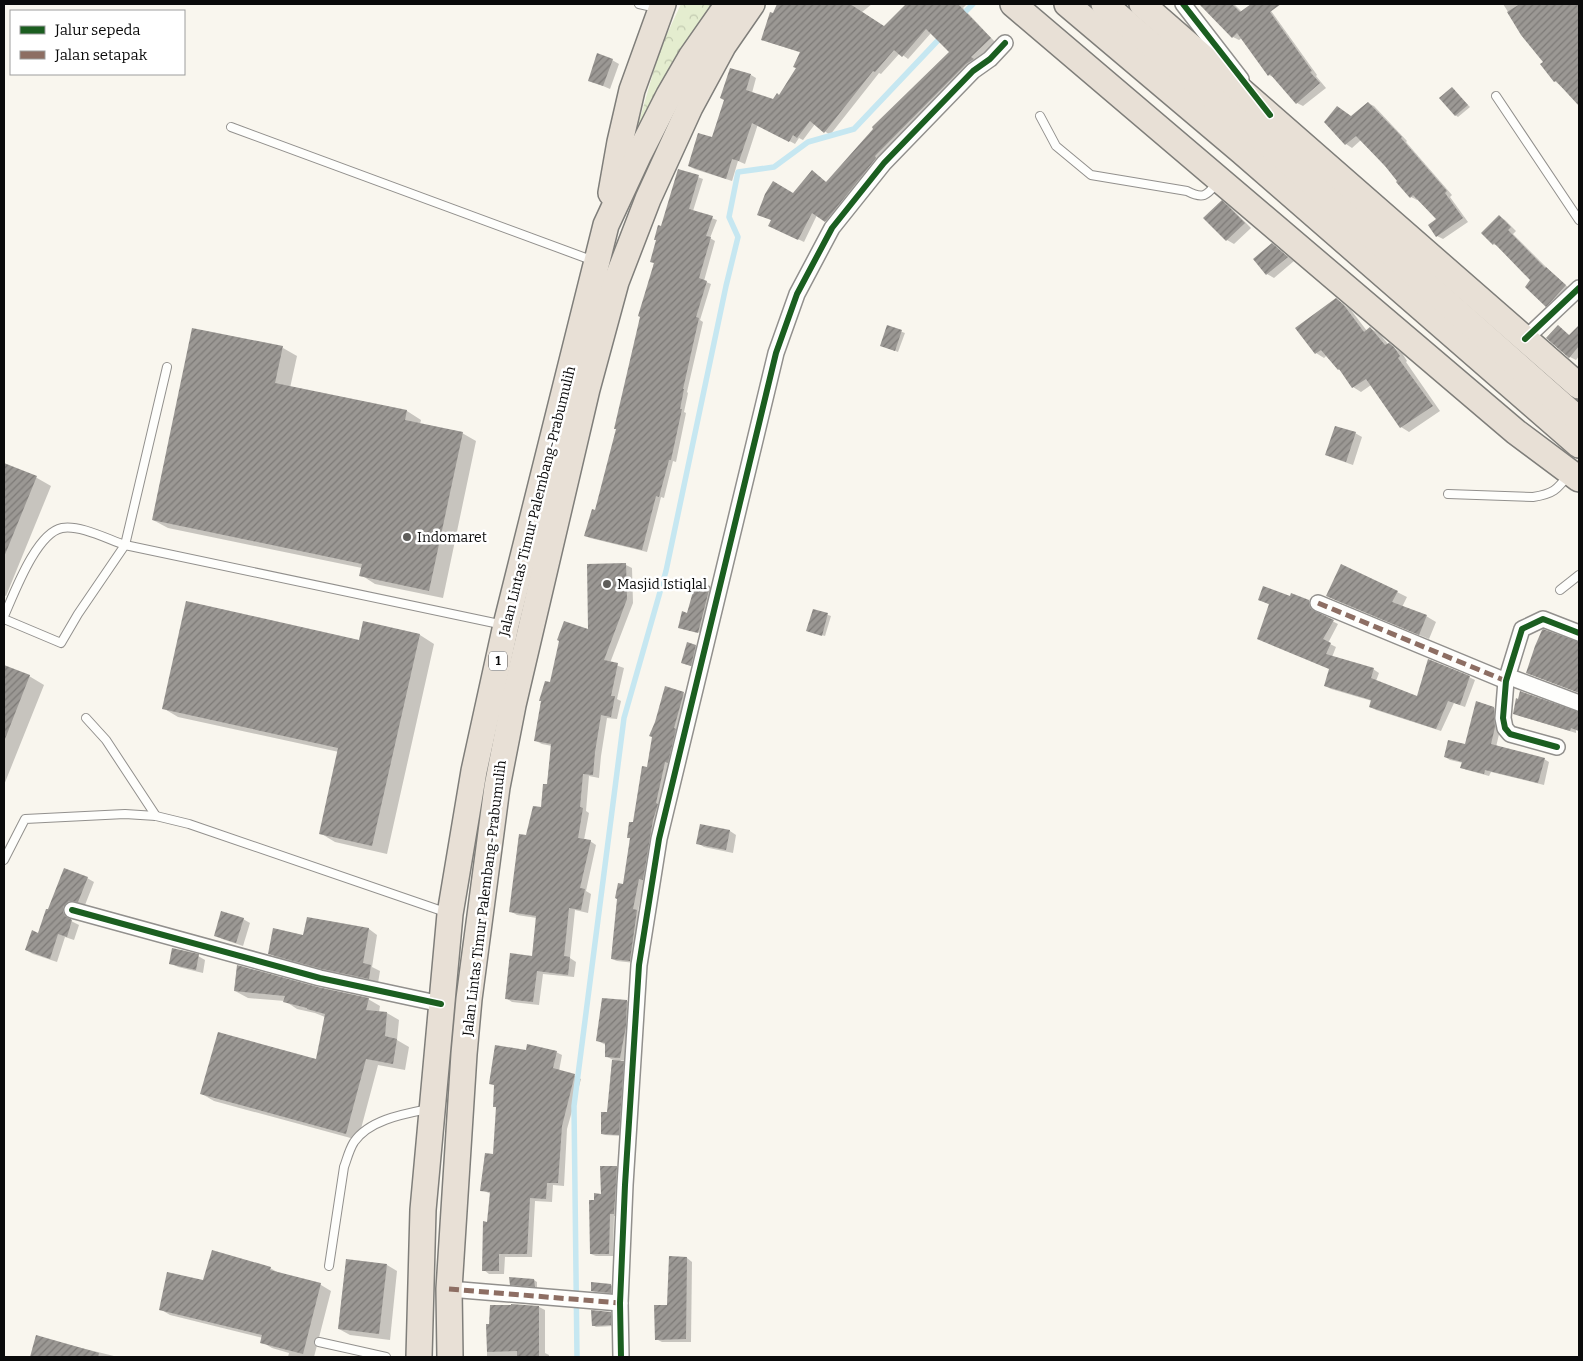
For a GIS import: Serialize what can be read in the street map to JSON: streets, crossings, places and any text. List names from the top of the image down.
{
  "streets": {
    "highway": ["Jalan Lintas Timur Palembang-Prabumulih", "1"]
  },
  "places": ["Indomaret", "Masjid Istiqlal"],
  "legend": ["Jalur sepeda", "Jalan setapak"]
}
